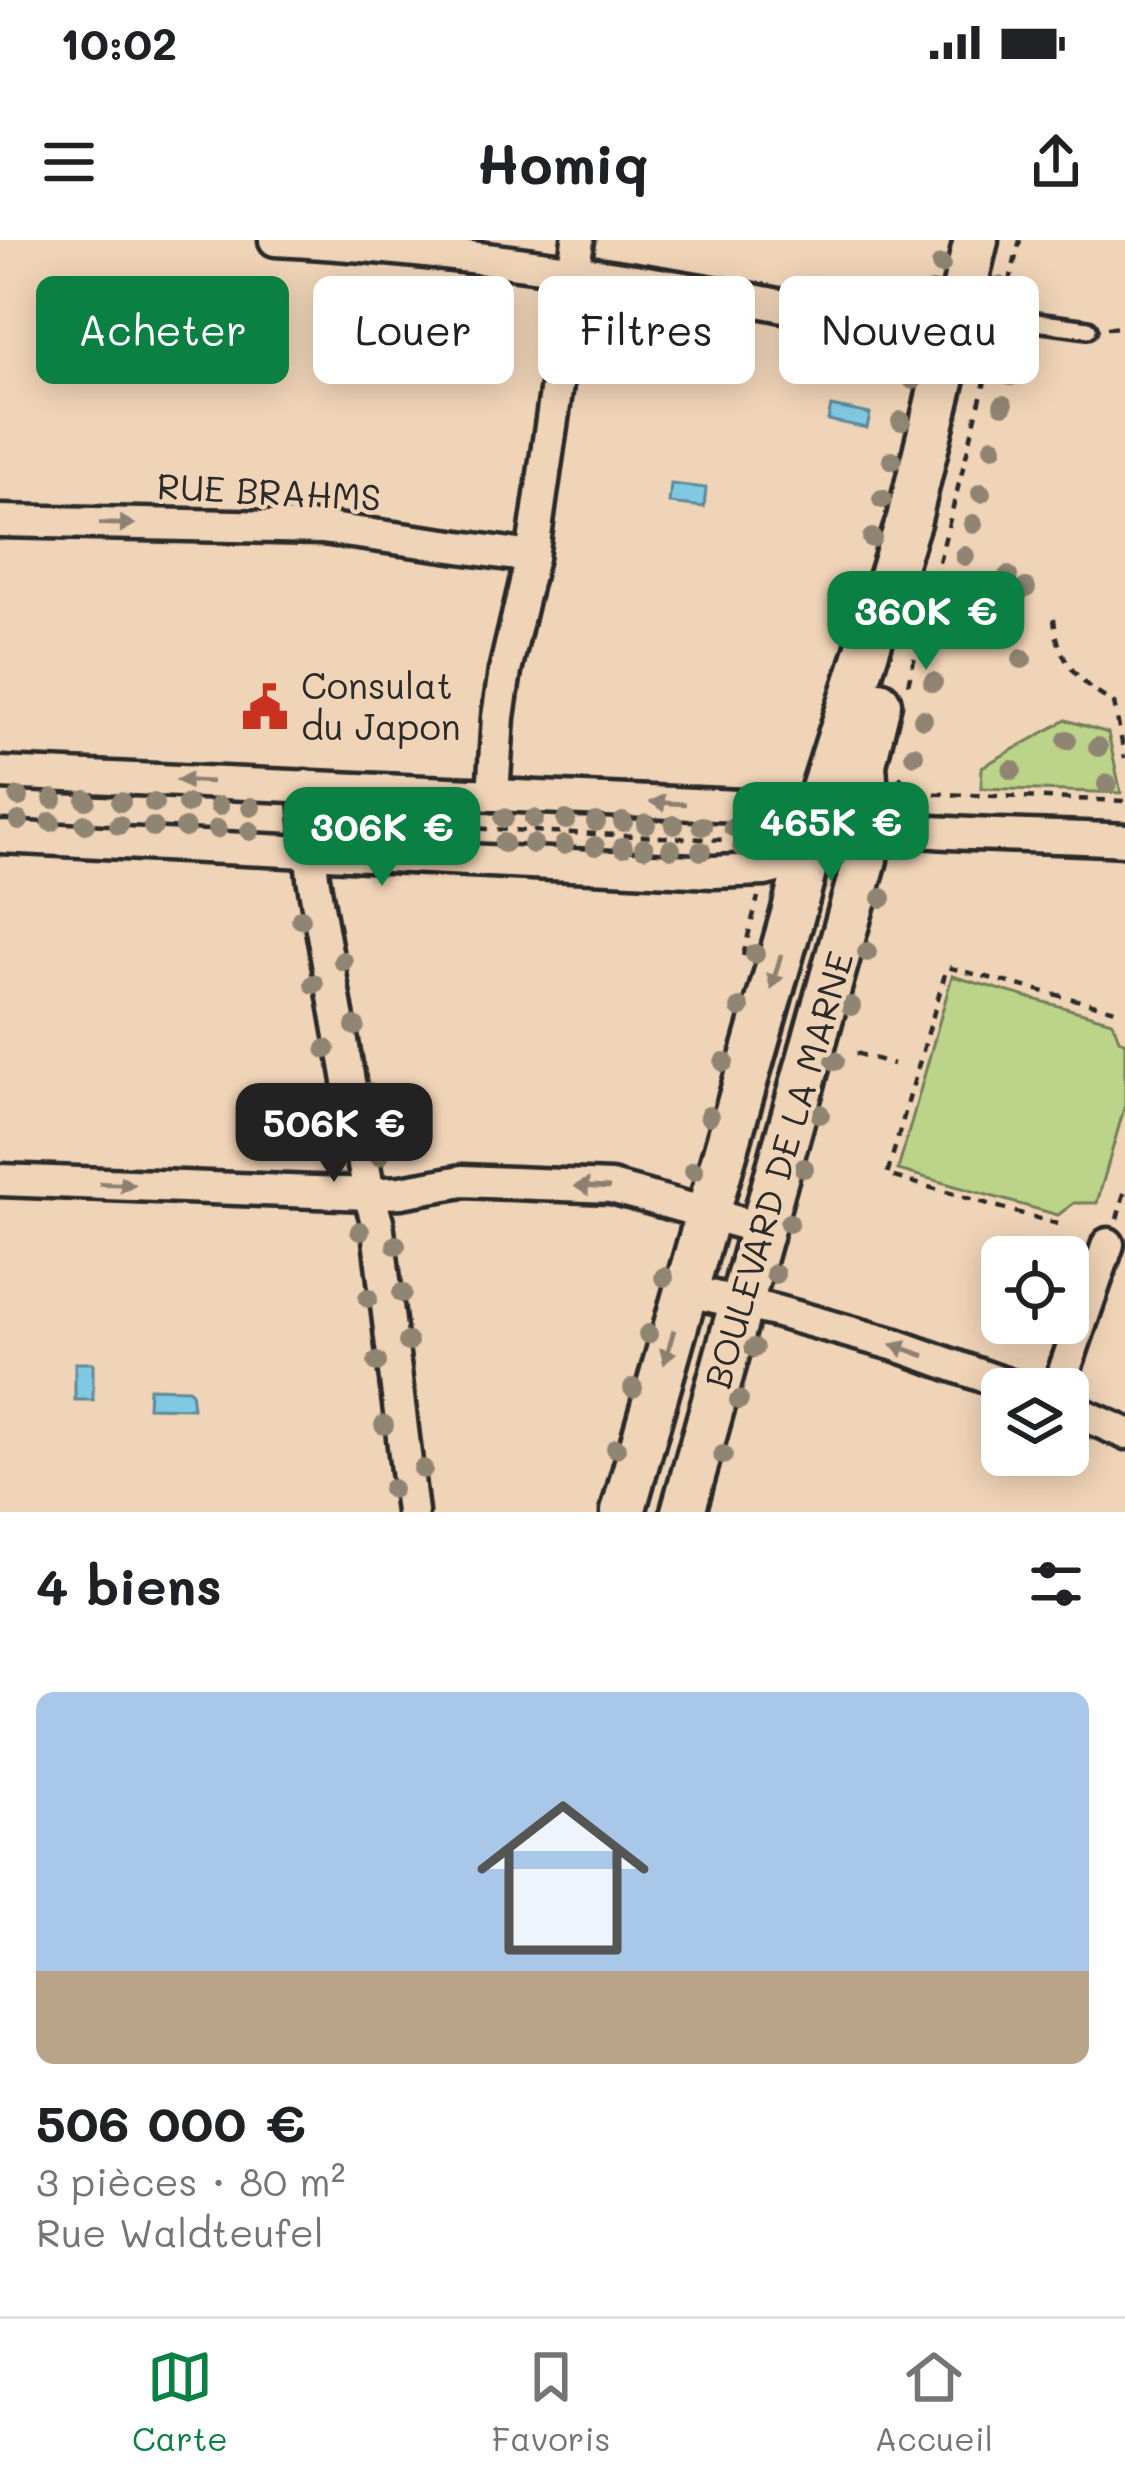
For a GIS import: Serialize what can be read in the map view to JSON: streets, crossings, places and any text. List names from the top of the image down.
{
  "streets": {
    "street": ["RUE BRAHMS", "BOULEVARD DE LA MARNE"]
  },
  "places": {
    "public building": ["Consulat du Japon"]
  },
  "page": {
    "status": "10:02",
    "header": "Homiq",
    "chip": [
      "Acheter",
      "Louer",
      "Filtres",
      "Nouveau"
    ],
    "price": [
      "360K €",
      "465K €",
      "306K €",
      "506K €"
    ],
    "heading": "4 biens",
    "list": [
      {
        "name": "506 000 €",
        "note": "3 pièces · 80 m² · Rue Waldteufel"
      }
    ],
    "tabs": ["Carte", "Favoris", "Accueil"]
  }
}
